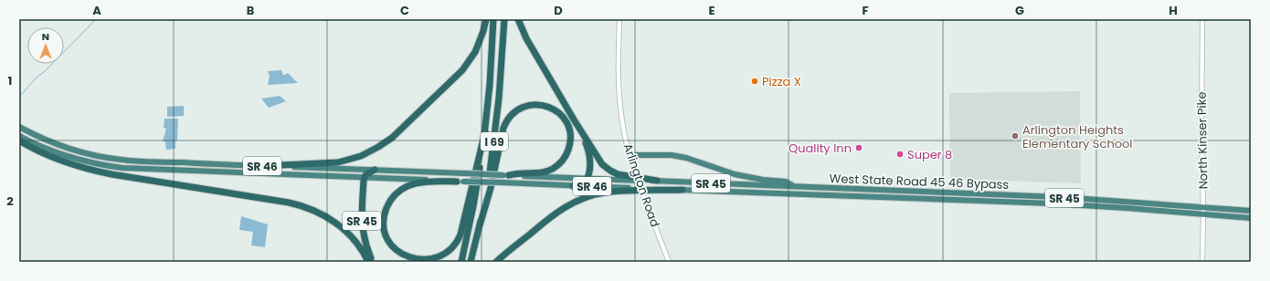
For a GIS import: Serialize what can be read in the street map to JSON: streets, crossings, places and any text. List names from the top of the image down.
{
  "streets": {
    "highway": [
      "I 69",
      "SR 46",
      "West State Road 45 46 Bypass",
      "SR 45"
    ],
    "street": ["North Kinser Pike", "Arlington Road"]
  },
  "crossings": [
    ["North Kinser Pike", "West State Road 45 46 Bypass"],
    ["SR 46", "West State Road 45 46 Bypass"],
    ["SR 46", "SR 45"],
    ["West State Road 45 46 Bypass", "SR 45"]
  ],
  "places": [
    "Pizza X",
    "Arlington Heights Elementary School",
    "Quality Inn",
    "Super 8"
  ],
  "north": "top",
  "grid": {
    "columns": [
      "A",
      "B",
      "C",
      "D",
      "E",
      "F",
      "G",
      "H"
    ],
    "rows": ["1", "2"]
  }
}
